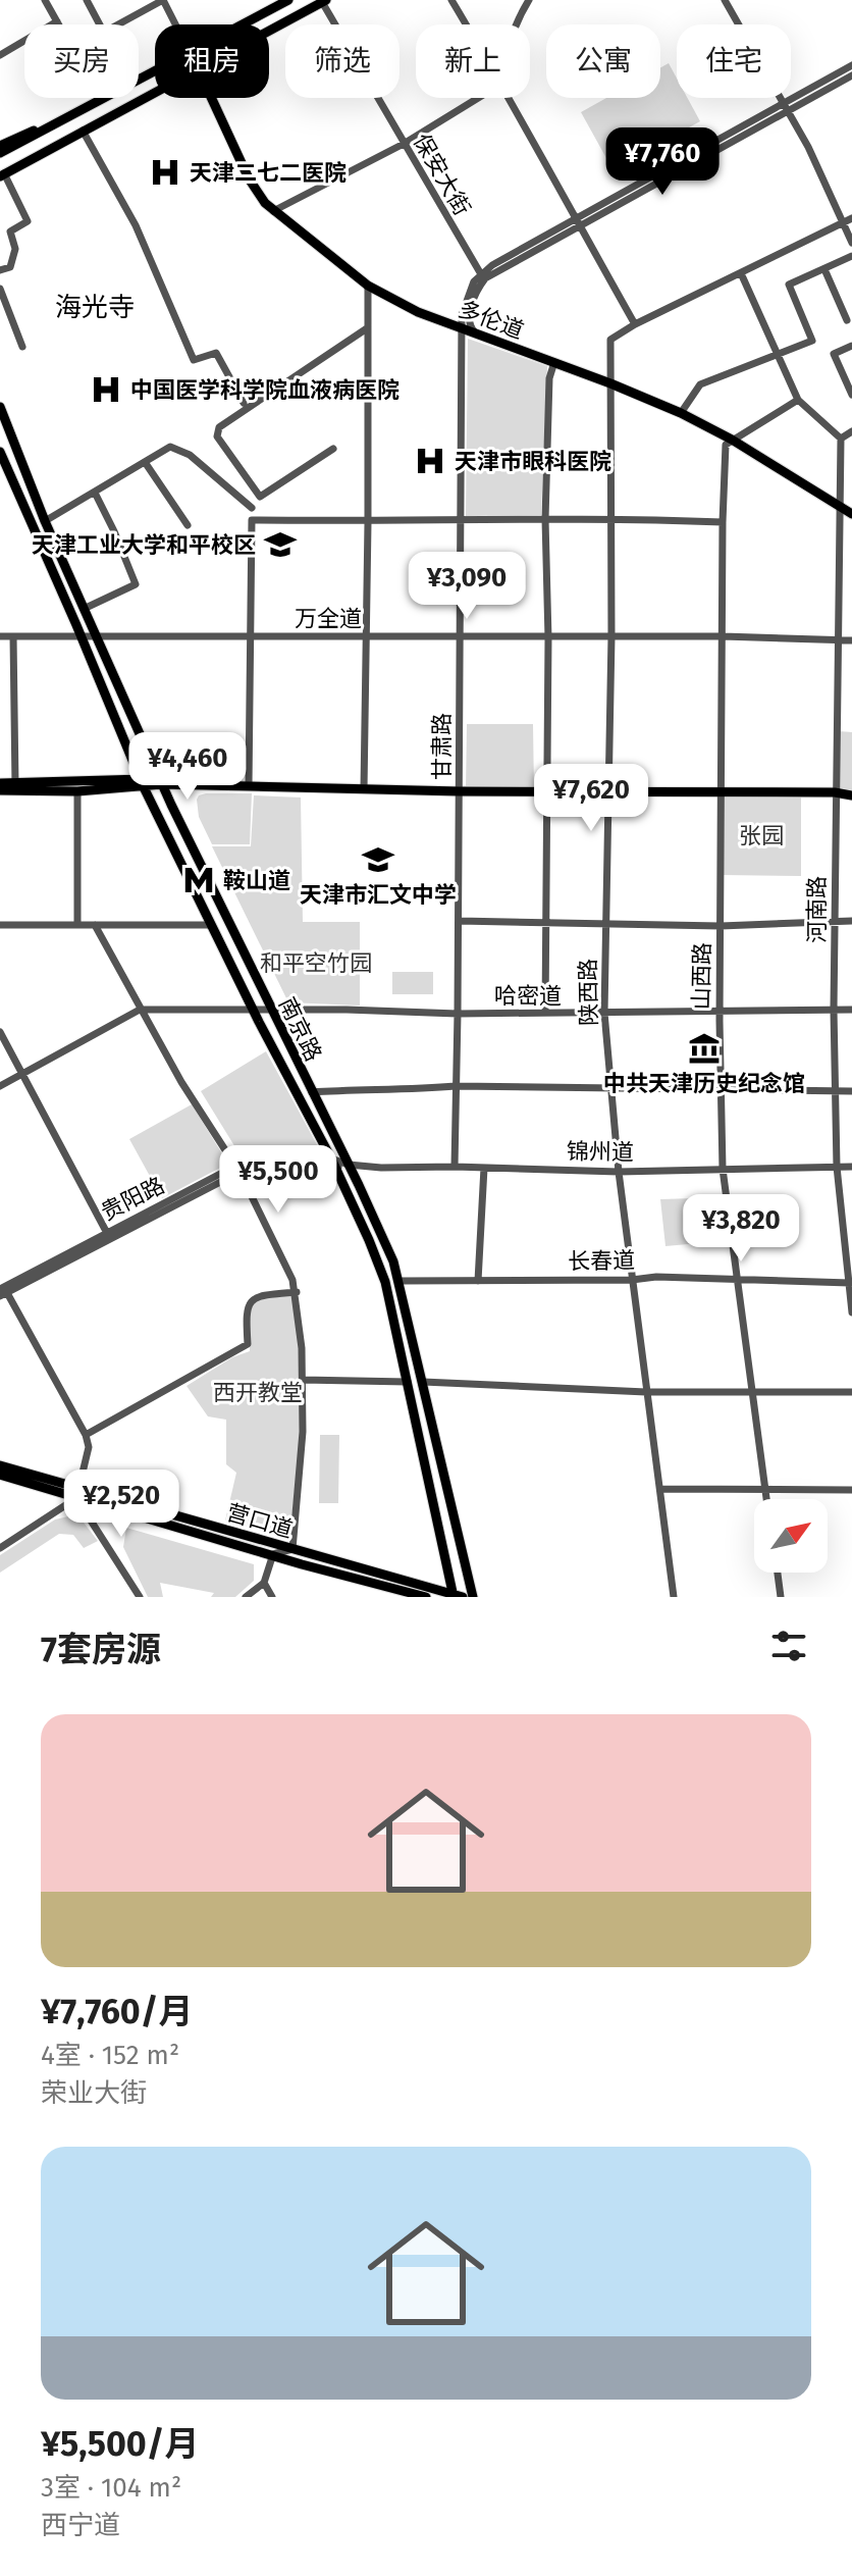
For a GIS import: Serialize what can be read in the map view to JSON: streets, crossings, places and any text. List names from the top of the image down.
{
  "streets": {
    "main road": ["多伦道", "南京路", "营口道"],
    "street": [
      "保安大街",
      "万全道",
      "甘肃路",
      "河南路",
      "山西路",
      "陕西路",
      "哈密道",
      "锦州道",
      "贵阳路",
      "长春道"
    ]
  },
  "crossings": [
    ["保安大街", "甘肃路"],
    ["多伦道", "甘肃路"],
    ["多伦道", "河南路"],
    ["多伦道", "山西路"],
    ["多伦道", "陕西路"],
    ["万全道", "甘肃路"],
    ["万全道", "河南路"],
    ["万全道", "山西路"],
    ["万全道", "陕西路"],
    ["万全道", "南京路"],
    ["甘肃路", "哈密道"],
    ["甘肃路", "锦州道"],
    ["河南路", "哈密道"],
    ["河南路", "锦州道"],
    ["河南路", "长春道"],
    ["山西路", "哈密道"],
    ["山西路", "锦州道"],
    ["山西路", "长春道"],
    ["陕西路", "哈密道"],
    ["陕西路", "锦州道"],
    ["陕西路", "长春道"],
    ["哈密道", "南京路"],
    ["南京路", "锦州道"],
    ["南京路", "贵阳路"],
    ["南京路", "长春道"],
    ["南京路", "营口道"],
    ["锦州道", "贵阳路"]
  ],
  "districts": ["海光寺"],
  "parks": ["张园", "和平空竹园", "西开教堂"],
  "places": {
    "hospital": ["天津二七二医院", "中国医学科学院血液病医院", "天津市眼科医院"],
    "school or university": ["天津工业大学和平校区", "天津市汇文中学"],
    "metro station": ["鞍山道"],
    "museum": ["中共天津历史纪念馆"]
  },
  "north": "top right",
  "page": {
    "chip": [
      "买房",
      "租房",
      "筛选",
      "新上",
      "公寓",
      "住宅"
    ],
    "price": [
      "¥7,760",
      "¥3,090",
      "¥4,460",
      "¥7,620",
      "¥5,500",
      "¥3,820",
      "¥2,520"
    ],
    "heading": "7套房源",
    "list": [
      {
        "name": "¥7,760/月",
        "note": "4室 · 152 m² · 荣业大街"
      },
      {
        "name": "¥5,500/月",
        "note": "3室 · 104 m² · 西宁道"
      }
    ]
  }
}
